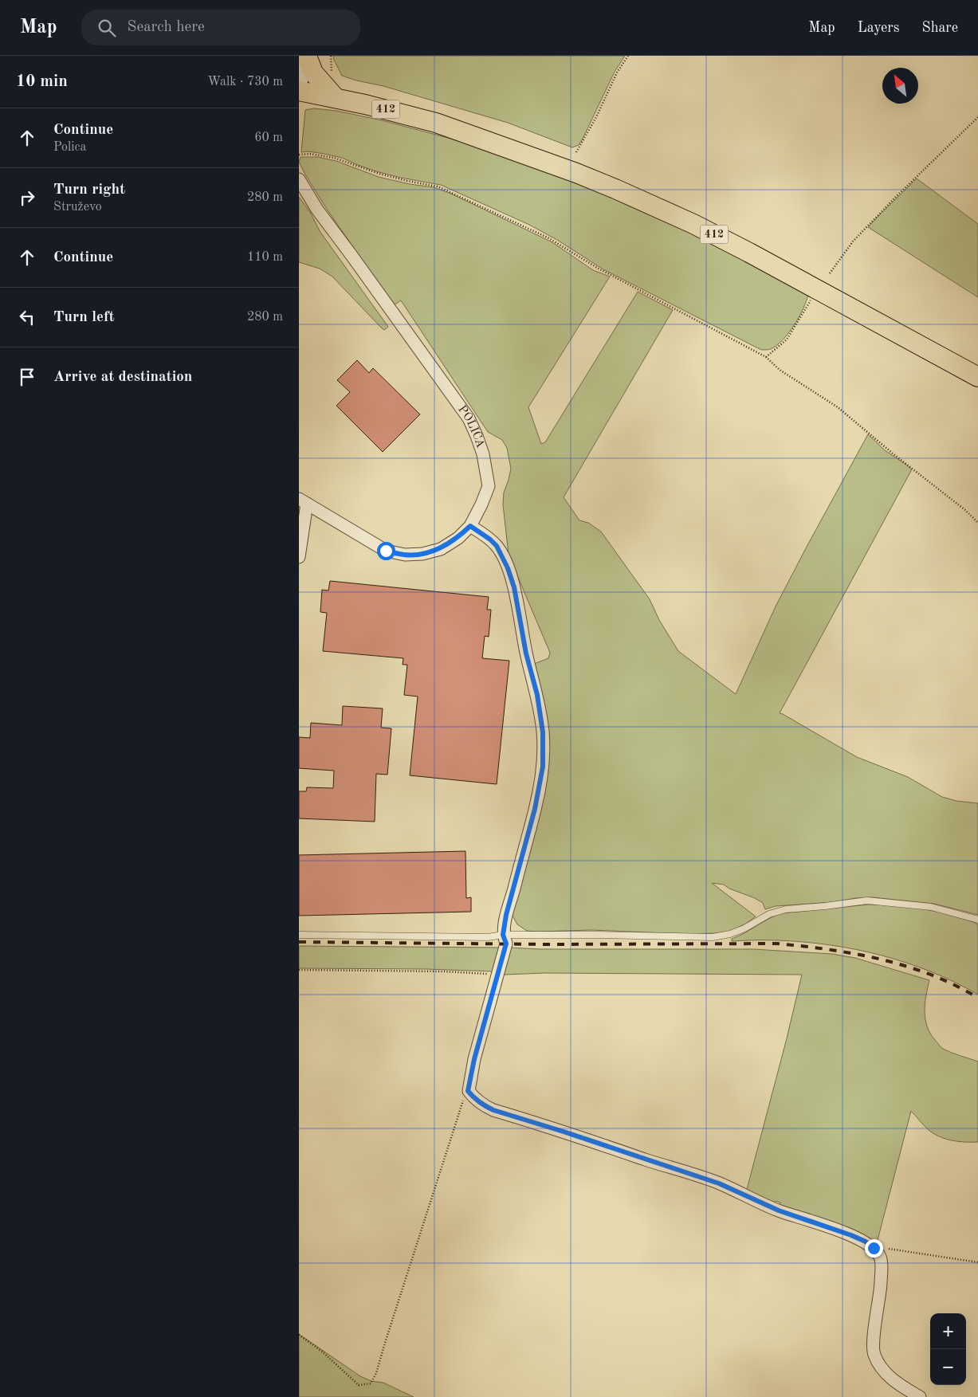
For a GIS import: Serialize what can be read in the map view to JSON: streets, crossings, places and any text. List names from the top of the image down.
{
  "streets": {
    "main road": ["412"],
    "street": ["POLICA"]
  },
  "north": "top left",
  "page": {
    "header": "Map",
    "search": "Search here",
    "nav": ["Map", "Layers", "Share"],
    "heading": ["10 min", "Walk · 730 m"],
    "list": [
      ["Continue", "Polica", "60 m"],
      ["Turn right", "Struževo", "280 m"],
      ["Continue", "110 m"],
      ["Turn left", "280 m"],
      "Arrive at destination"
    ],
    "map_buttons": ["+", "−"]
  }
}
